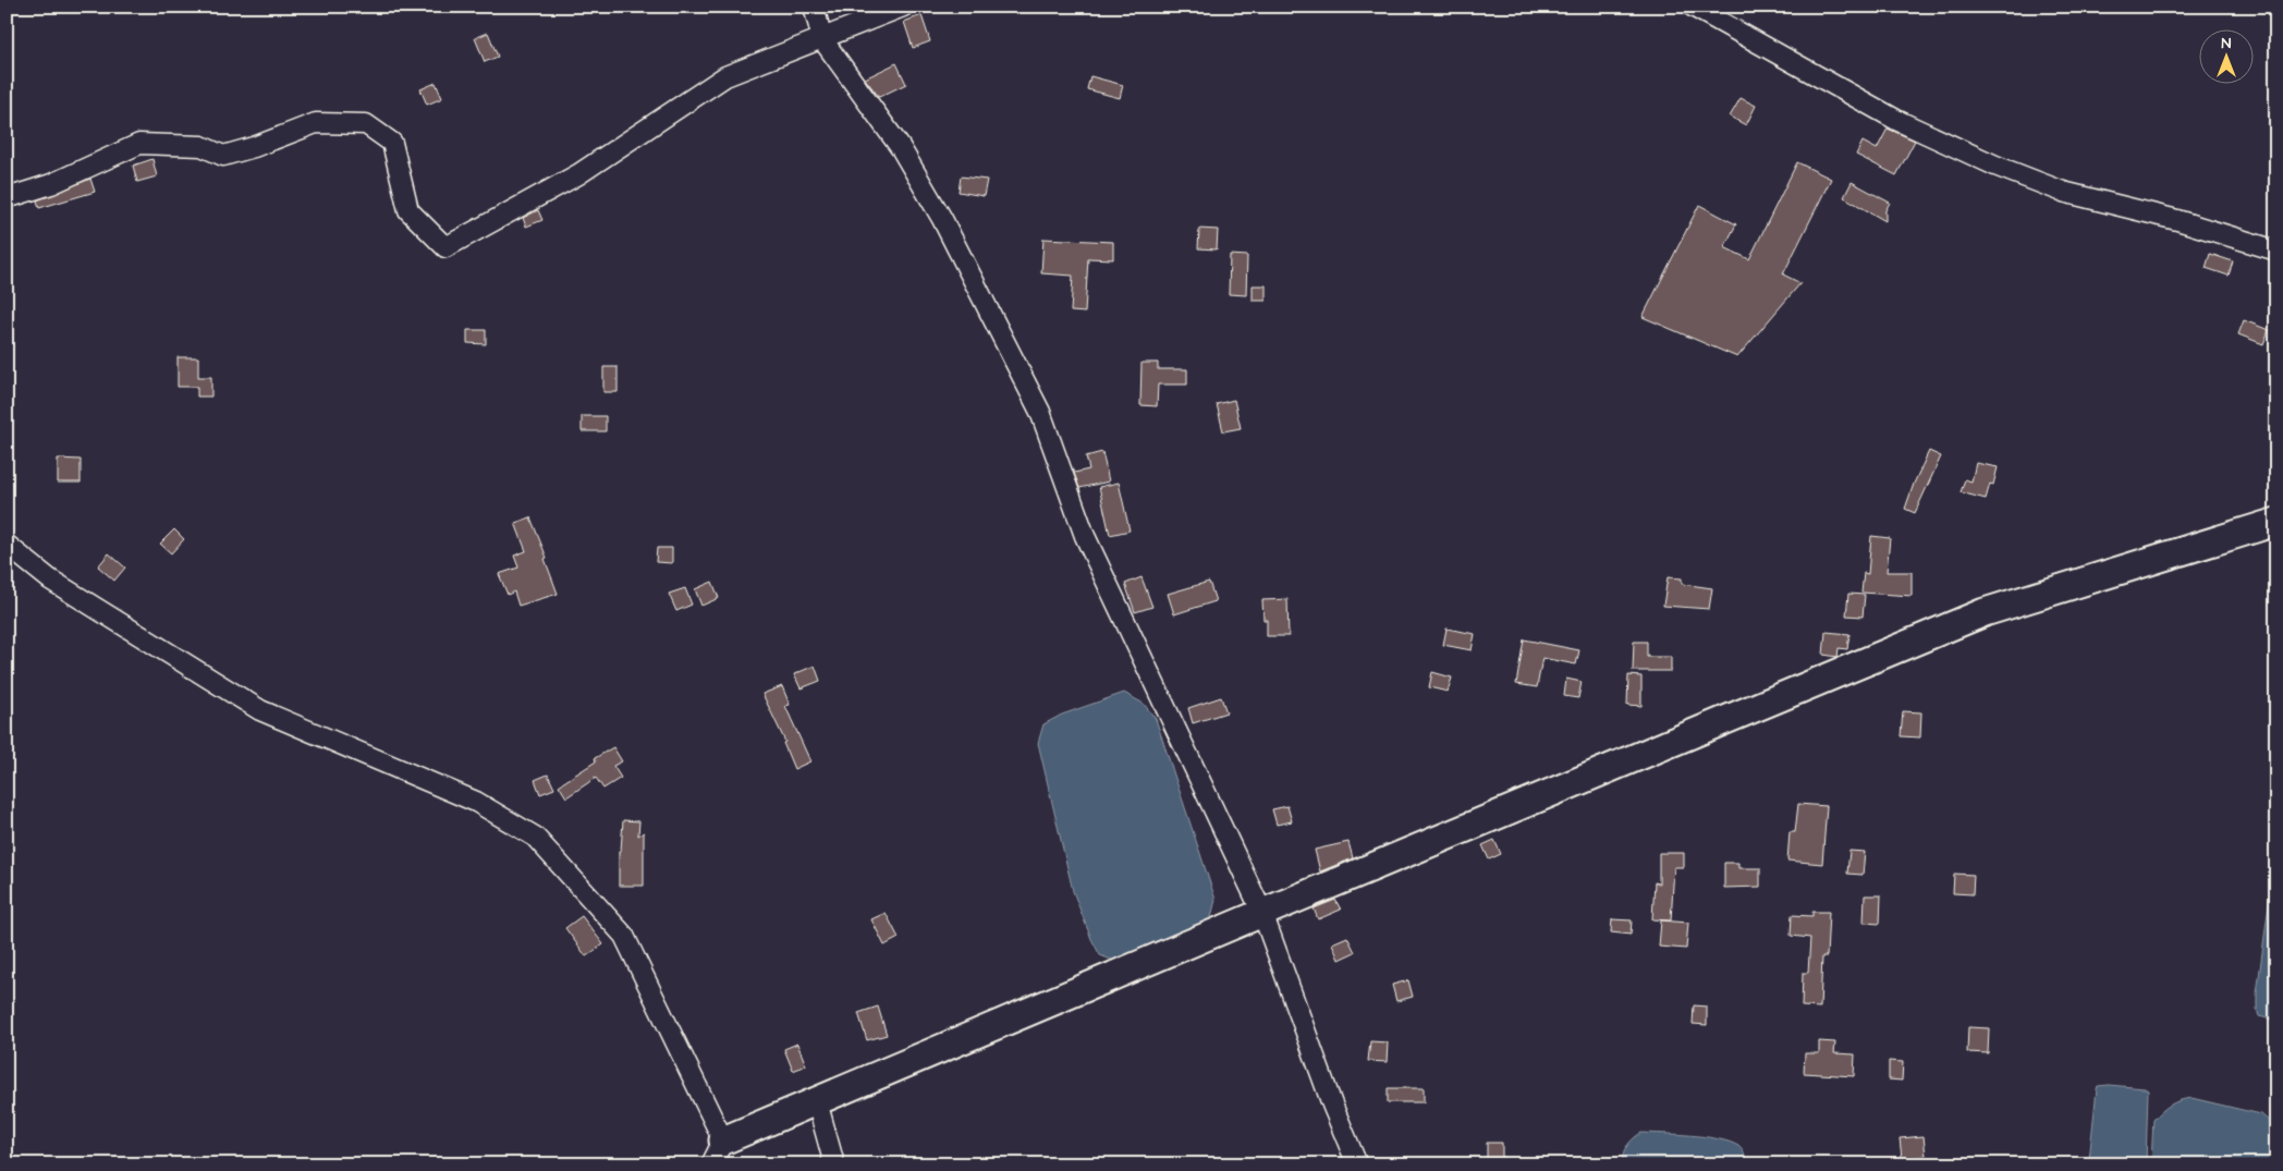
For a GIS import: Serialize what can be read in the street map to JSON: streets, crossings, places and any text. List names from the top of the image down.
{
  "north": "top"
}
